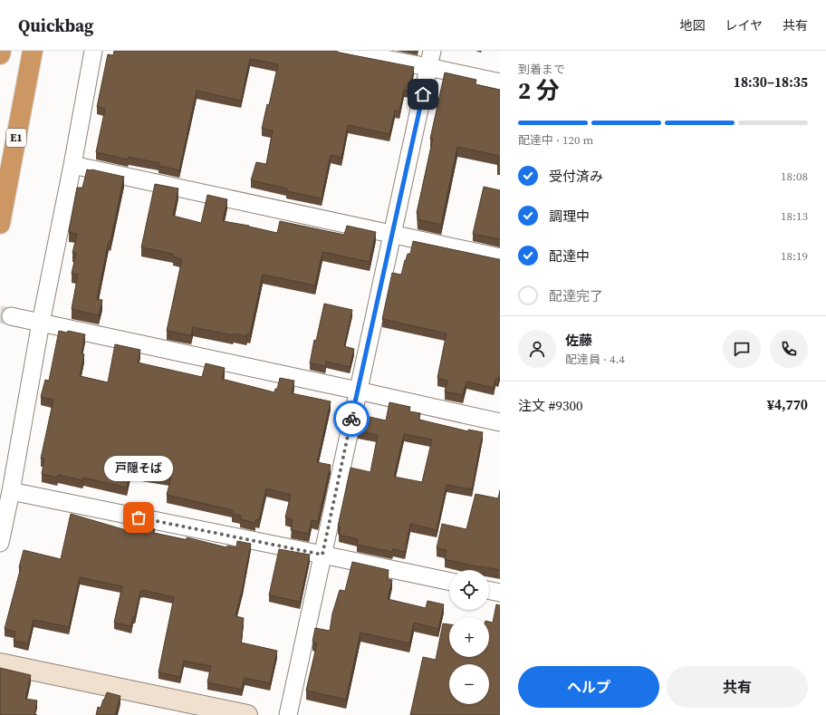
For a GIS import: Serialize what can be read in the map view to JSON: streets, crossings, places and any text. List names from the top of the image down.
{
  "streets": {
    "highway": ["E1"]
  },
  "places": ["戸隠そば"],
  "page": {
    "header": "Quickbag",
    "nav": ["地図", "レイヤ", "共有"],
    "heading": ["2 分", "到着まで", "18:30–18:35"],
    "panel": [
      "佐藤",
      "配達員 · 4.4",
      "注文 #9300",
      "¥4,770"
    ],
    "bar": "配達中 · 120 m",
    "list": [
      ["受付済み", "18:08"],
      ["調理中", "18:13"],
      ["配達中", "18:19"],
      "配達完了"
    ],
    "bubble": "戸隠そば",
    "map_buttons": ["+", "−"],
    "buttons": ["ヘルプ", "共有"]
  }
}
